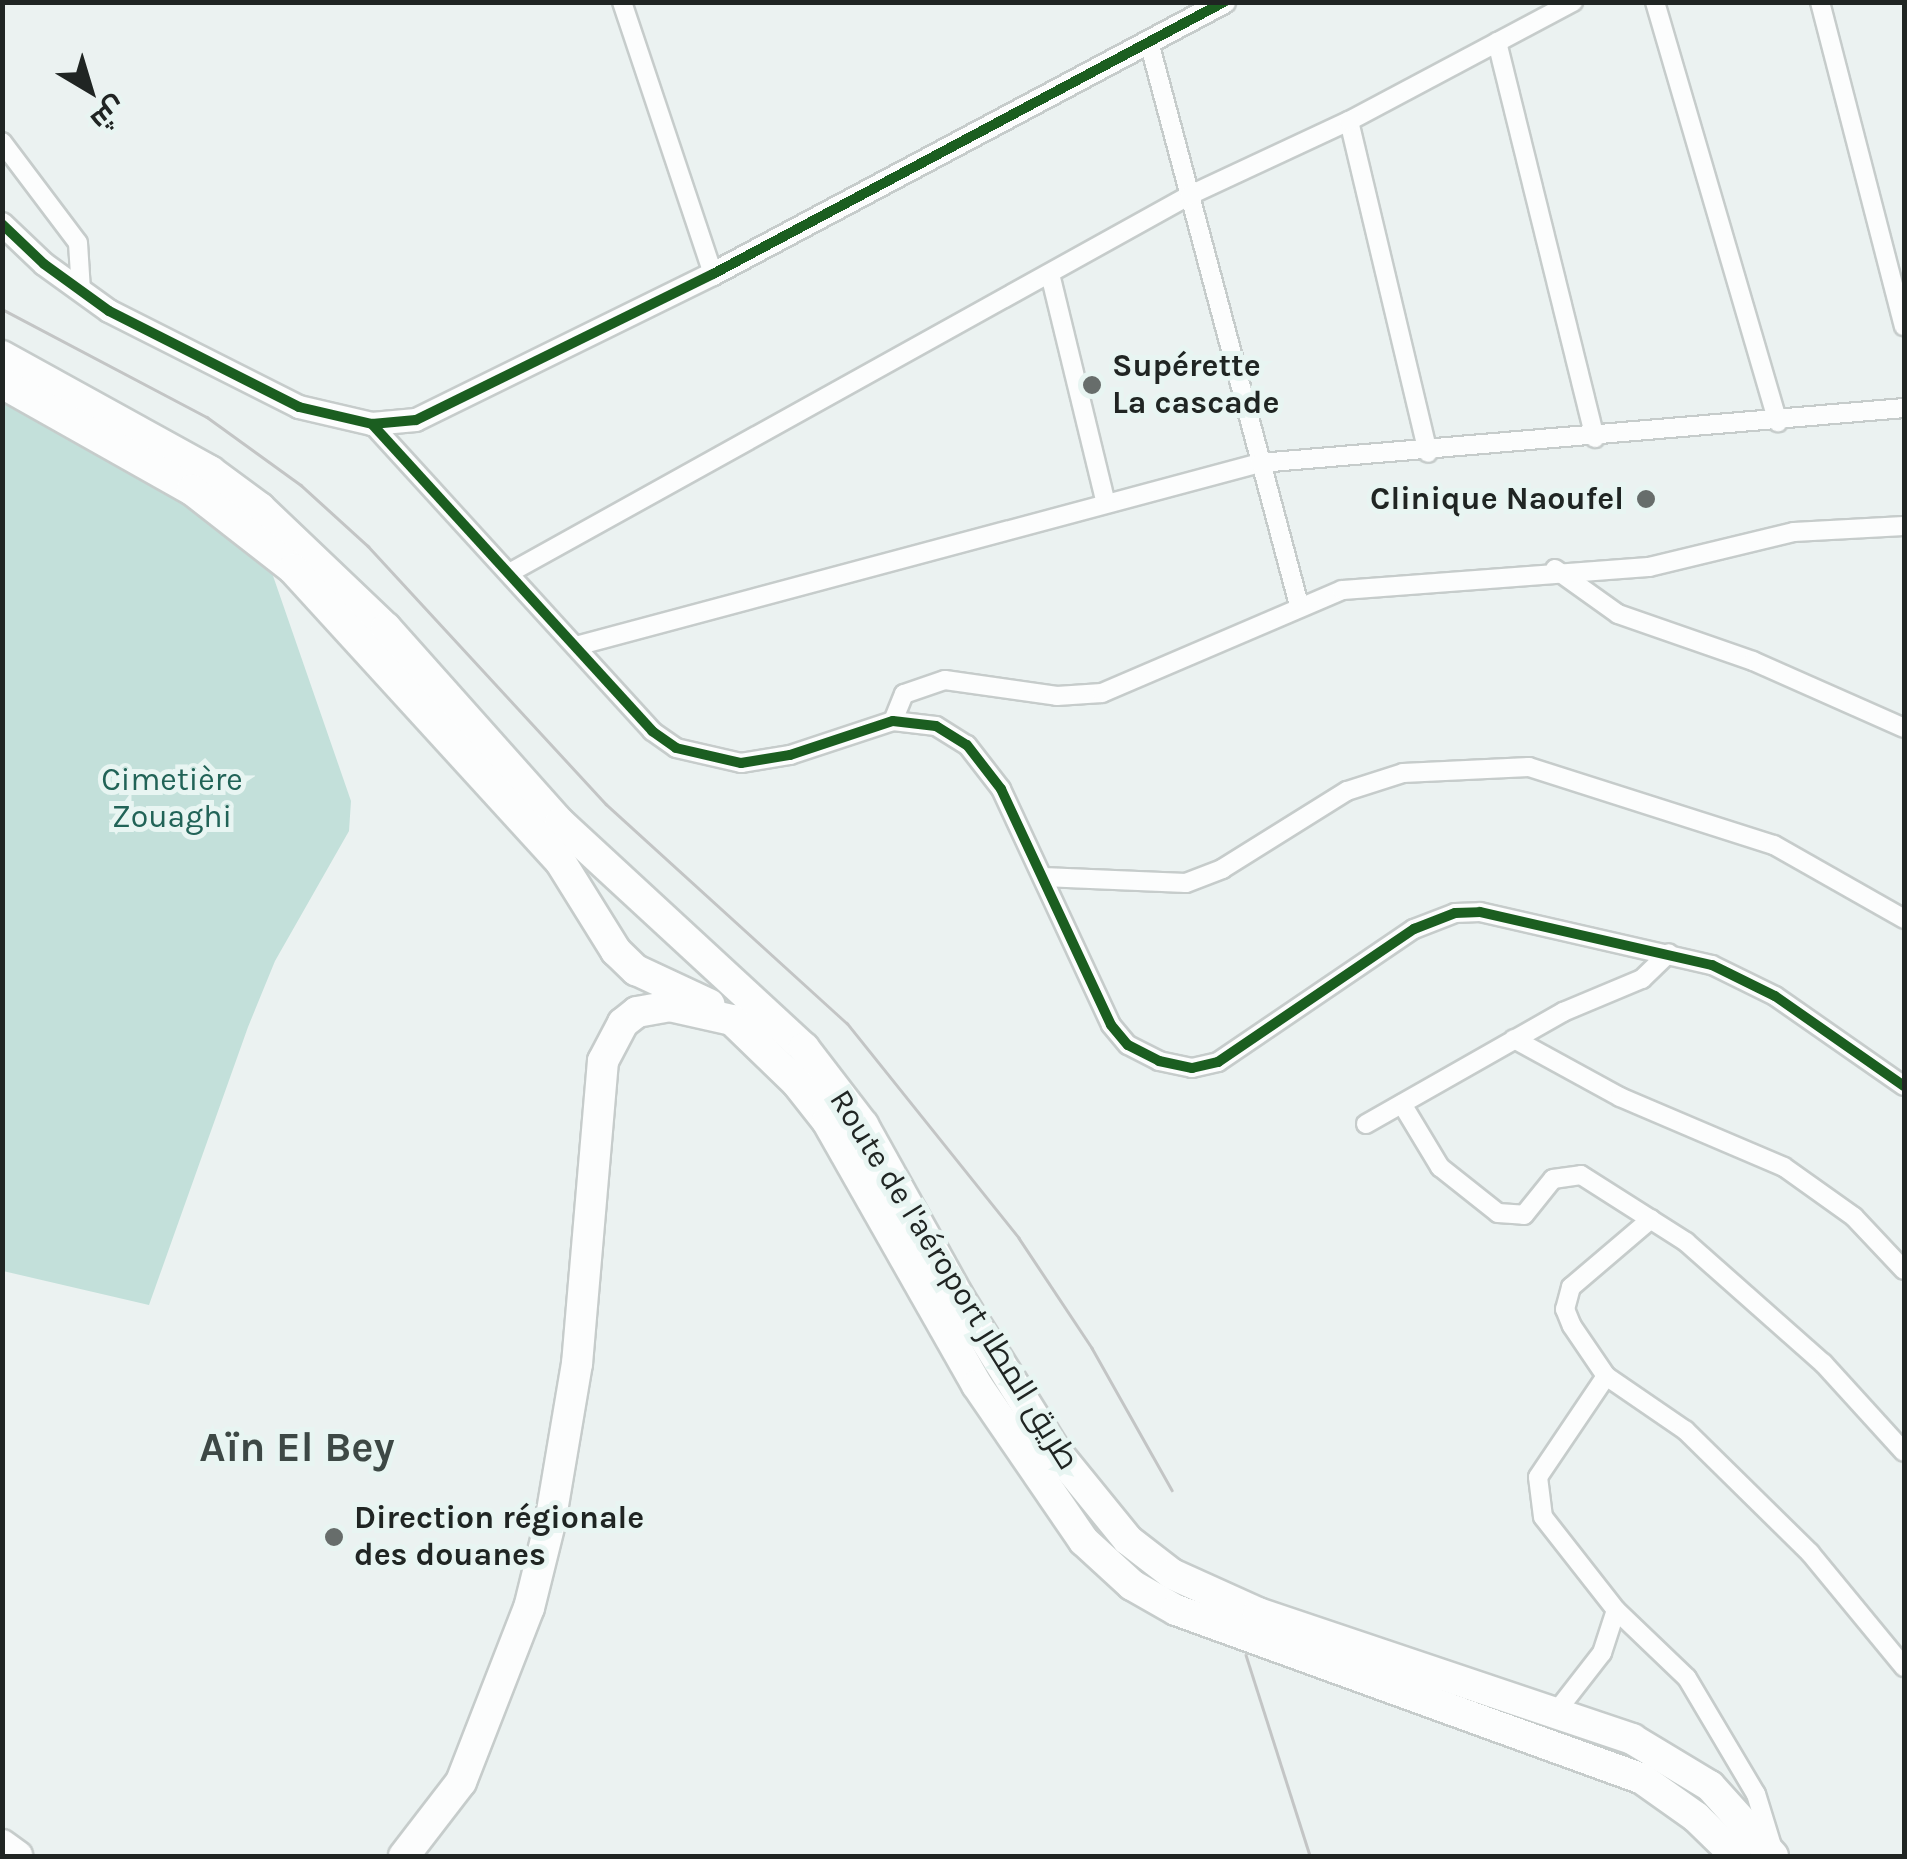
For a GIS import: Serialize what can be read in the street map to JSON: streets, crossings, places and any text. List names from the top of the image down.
{
  "streets": {
    "highway": ["Route de l'aéroport طريق المطار"]
  },
  "districts": ["Aïn El Bey"],
  "parks": ["Cimetière Zouaghi"],
  "places": ["Supérette La cascade", "Clinique Naoufel", "Direction régionale des douanes"],
  "north": "bottom right"
}
